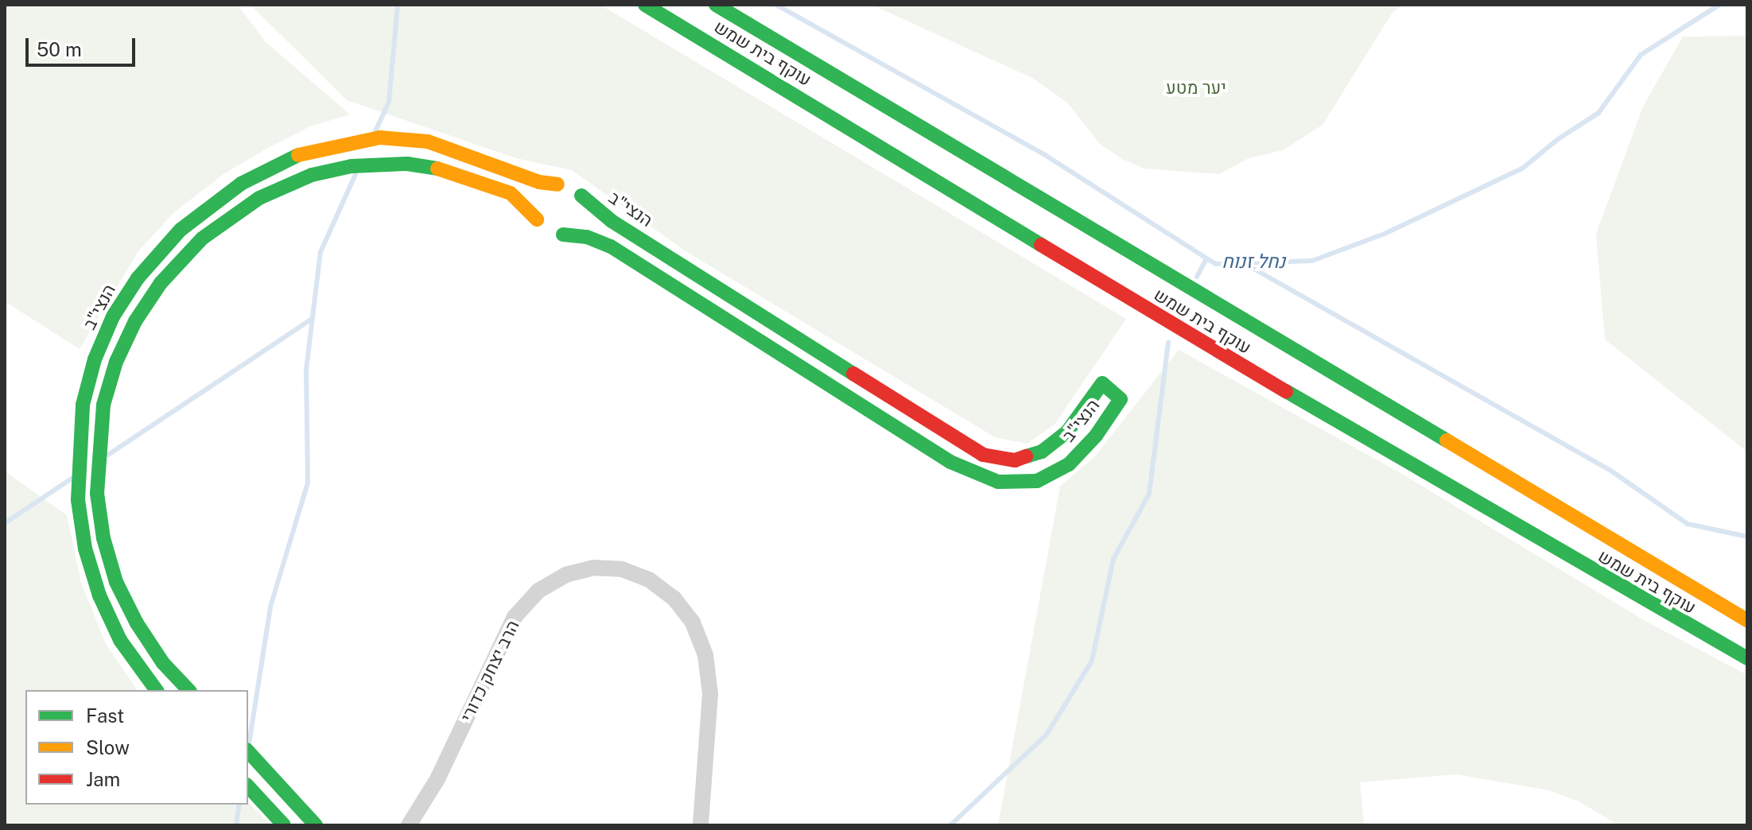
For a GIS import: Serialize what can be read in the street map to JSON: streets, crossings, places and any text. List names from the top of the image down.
{
  "streets": {
    "street": ["עוקף בית שמש", "הנצי\"ב", "הרב יצחק כדורי"]
  },
  "water": ["נחל זנוח"],
  "parks": ["יער מטע"],
  "legend": ["Fast", "Slow", "Jam"],
  "scale_bar": "50 m"
}
